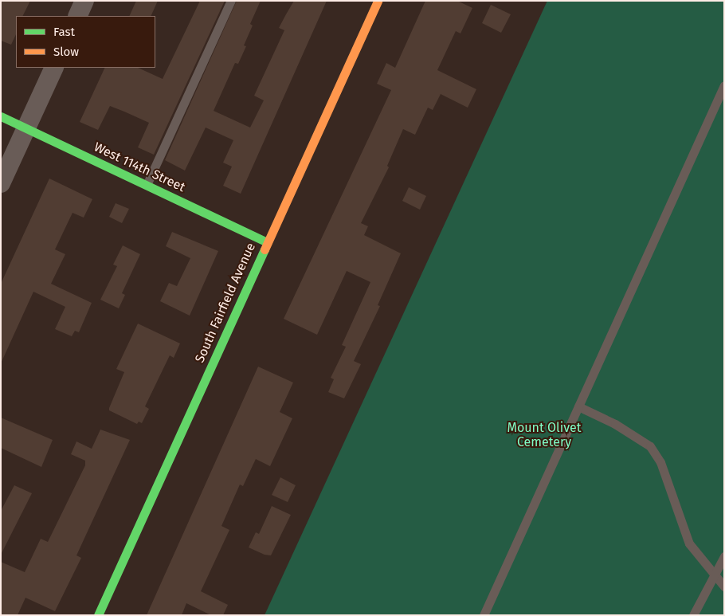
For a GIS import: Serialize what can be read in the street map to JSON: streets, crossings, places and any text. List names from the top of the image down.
{
  "streets": {
    "street": ["West 114th Street", "South Fairfield Avenue"]
  },
  "crossings": [
    ["West 114th Street", "South Fairfield Avenue"]
  ],
  "parks": ["Mount Olivet Cemetery"],
  "legend": ["Fast", "Slow"]
}
